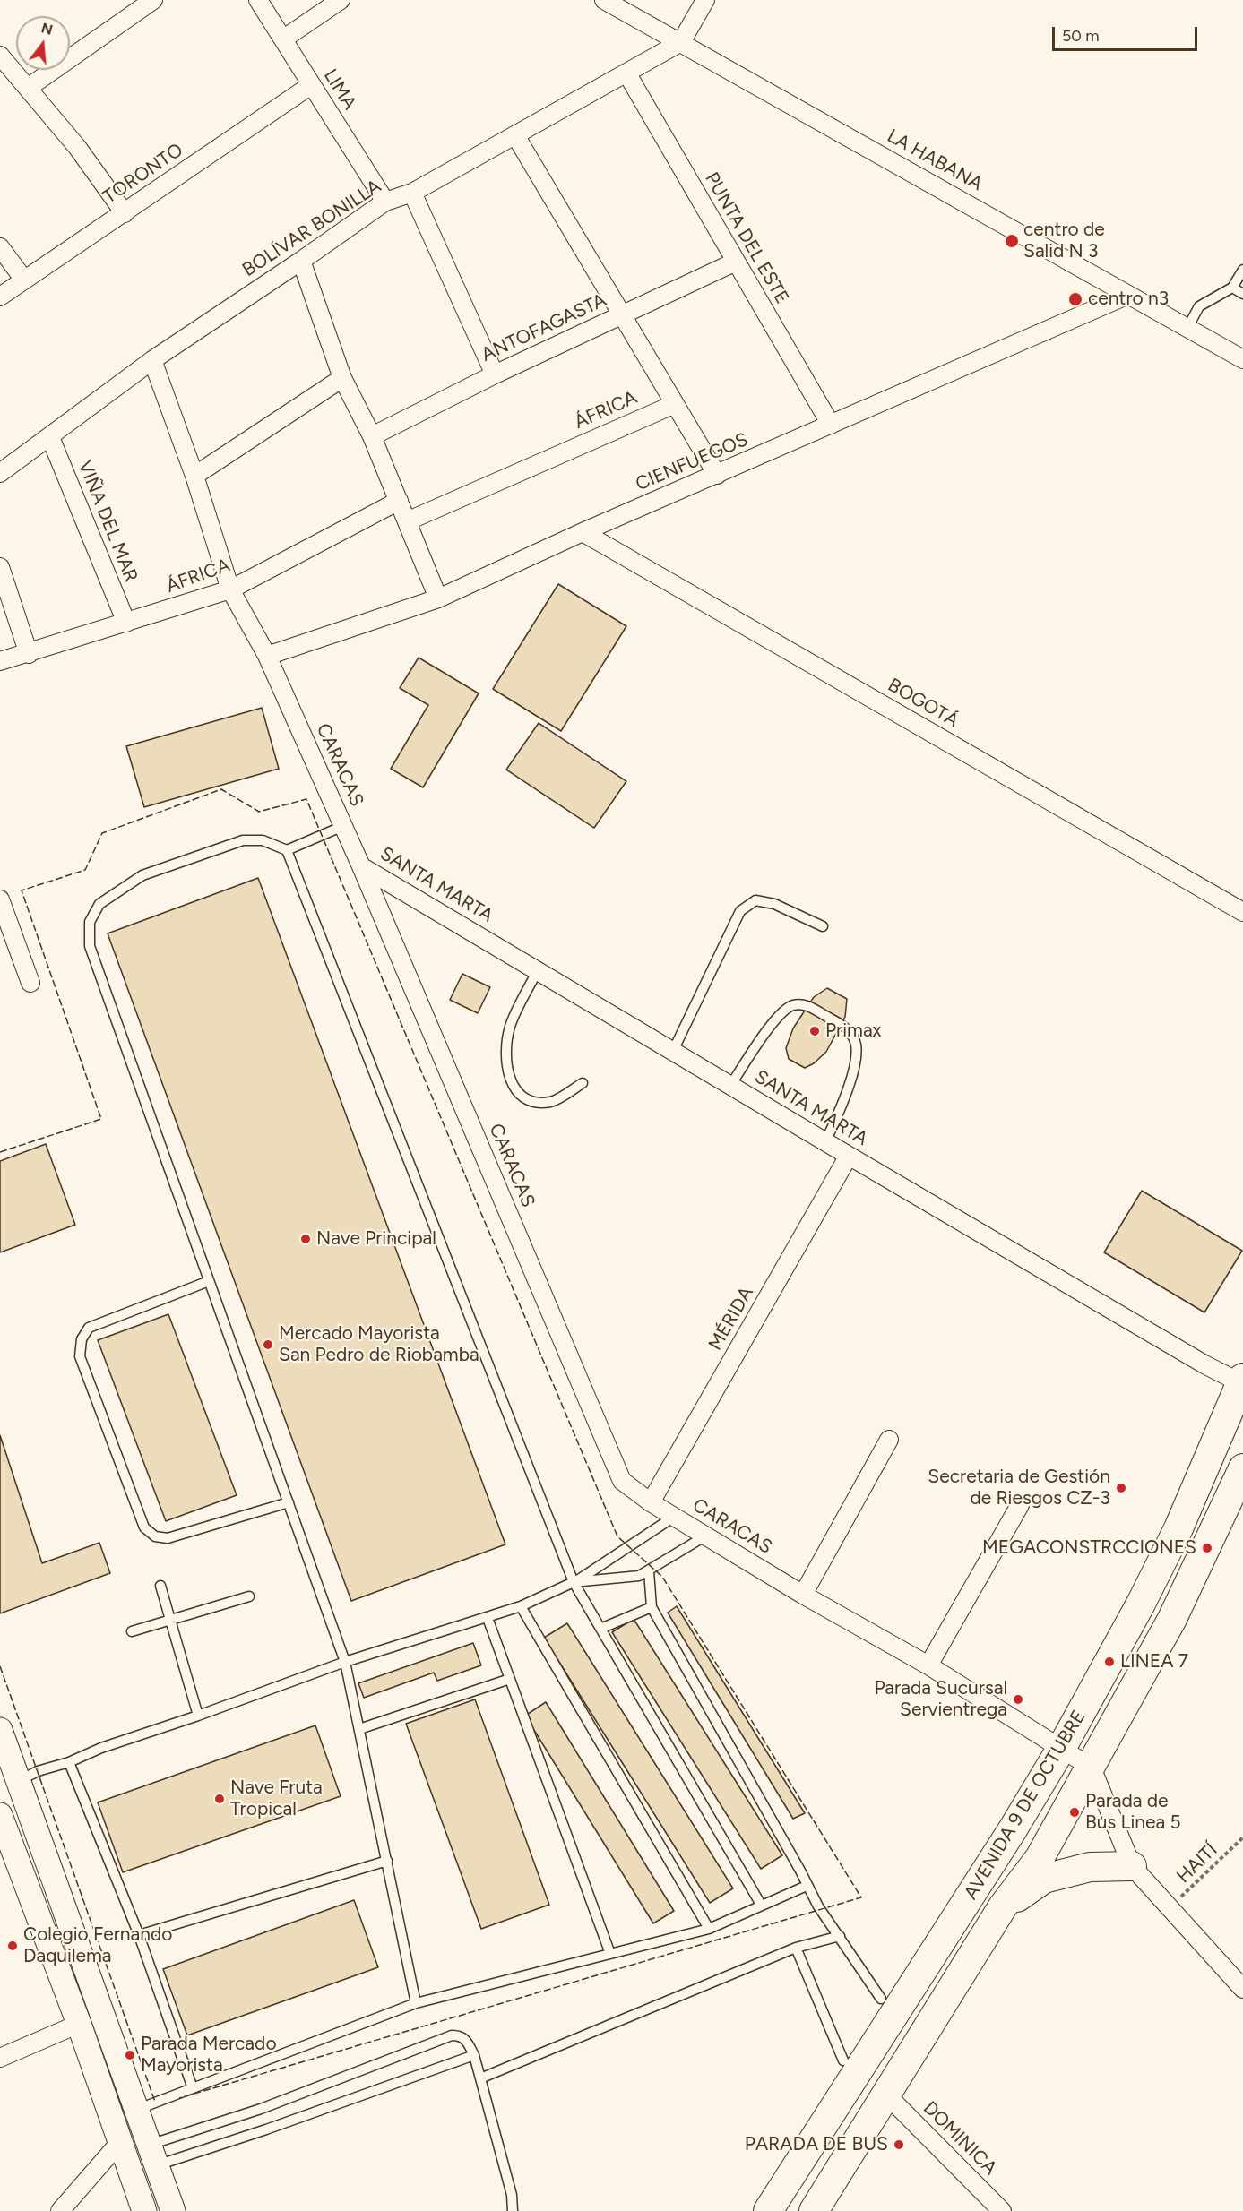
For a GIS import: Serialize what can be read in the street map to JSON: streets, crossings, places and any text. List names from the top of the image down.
{
  "streets": {
    "main road": ["AVENIDA 9 DE OCTUBRE"],
    "street": [
      "LIMA",
      "LA HABANA",
      "TORONTO",
      "BOLÍVAR BONILLA",
      "PUNTA DEL ESTE",
      "ANTOFAGASTA",
      "ÁFRICA",
      "CIENFUEGOS",
      "VIÑA DEL MAR",
      "BOGOTÁ",
      "CARACAS",
      "SANTA MARTA",
      "MÉRIDA",
      "DOMINICA"
    ],
    "path": ["HAITÍ"]
  },
  "crossings": [
    ["LIMA", "TORONTO"],
    ["LIMA", "BOLÍVAR BONILLA"],
    ["LA HABANA", "BOLÍVAR BONILLA"],
    ["LA HABANA", "CIENFUEGOS"],
    ["BOLÍVAR BONILLA", "PUNTA DEL ESTE"],
    ["BOLÍVAR BONILLA", "VIÑA DEL MAR"],
    ["BOLÍVAR BONILLA", "CARACAS"],
    ["PUNTA DEL ESTE", "ANTOFAGASTA"],
    ["PUNTA DEL ESTE", "CIENFUEGOS"],
    ["ÁFRICA", "VIÑA DEL MAR"],
    ["ÁFRICA", "CARACAS"],
    ["CIENFUEGOS", "BOGOTÁ"],
    ["CIENFUEGOS", "CARACAS"],
    ["CARACAS", "SANTA MARTA"],
    ["CARACAS", "MÉRIDA"],
    ["CARACAS", "AVENIDA 9 DE OCTUBRE"],
    ["SANTA MARTA", "MÉRIDA"],
    ["SANTA MARTA", "AVENIDA 9 DE OCTUBRE"],
    ["AVENIDA 9 DE OCTUBRE", "DOMINICA"]
  ],
  "places": [
    "centro de Salid N 3",
    "centro n3",
    "Primax",
    "Nave Principal",
    "Mercado Mayorista San Pedro de Riobamba",
    "Secretaria de Gestión de Riesgos CZ-3",
    "MEGACONSTRCCIONES",
    "LINEA 7",
    "Parada Sucursal Servientrega",
    "Nave Fruta Tropical",
    "Parada de Bus Linea 5",
    "Colegio Fernando Daquilema",
    "Parada Mercado Mayorista",
    "PARADA DE BUS"
  ],
  "scale_bar": "50 m",
  "north": "top"
}
